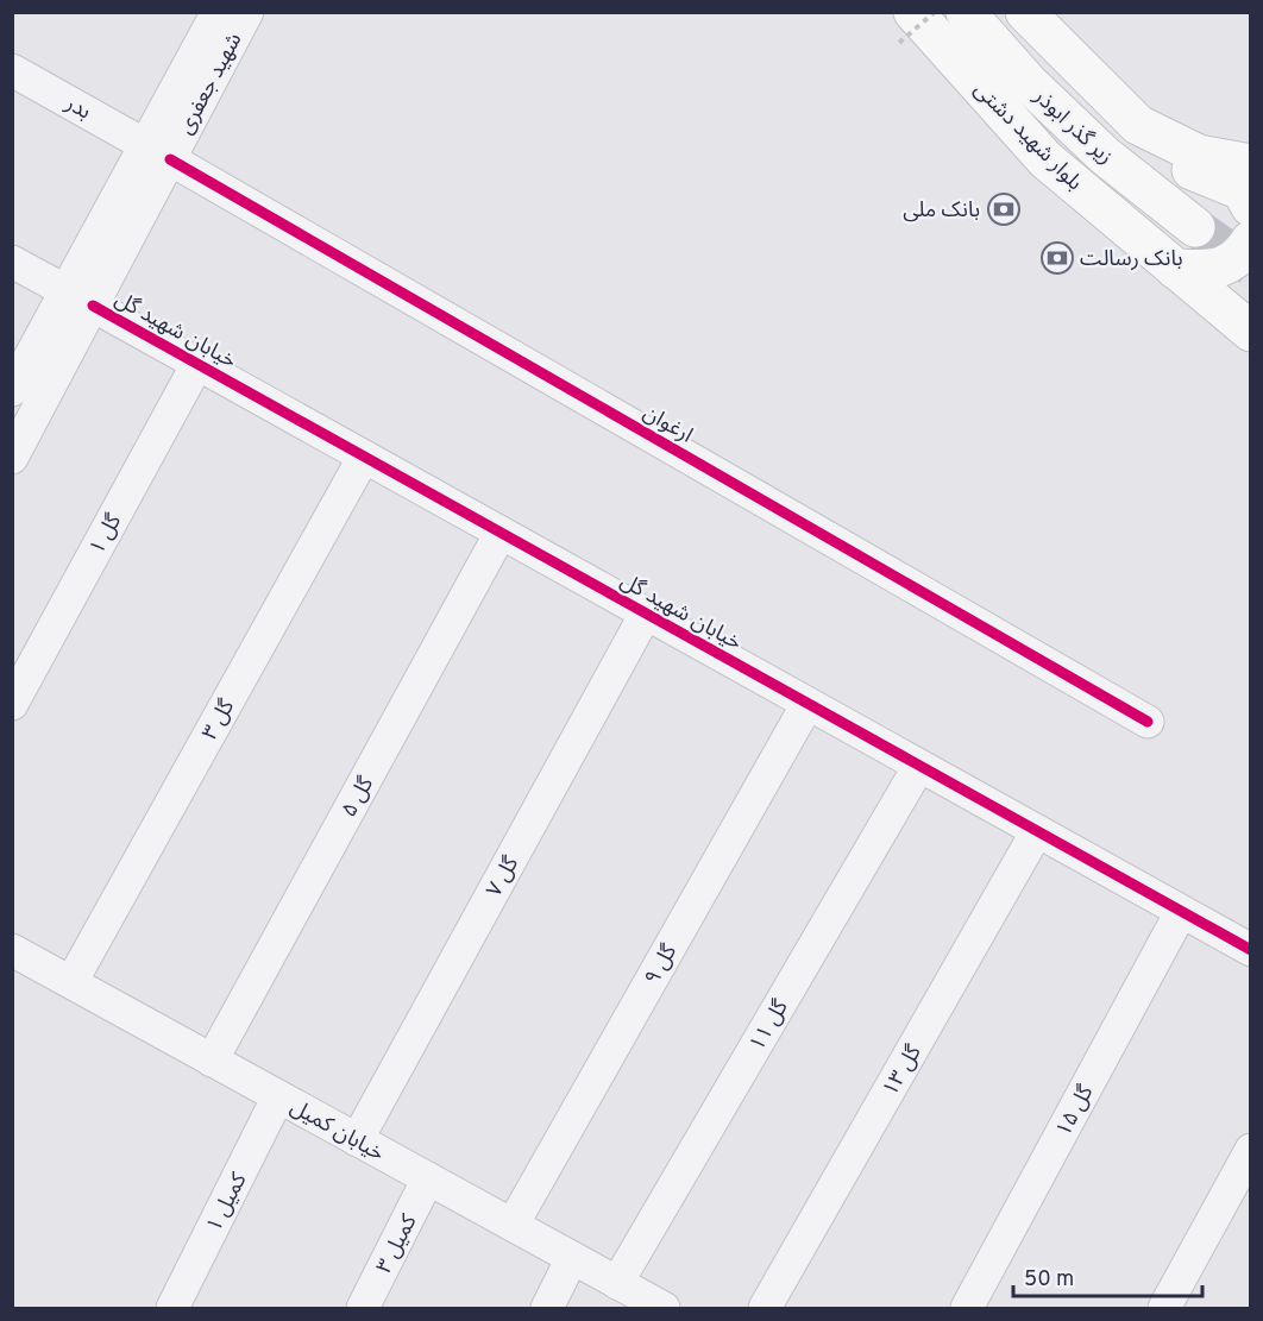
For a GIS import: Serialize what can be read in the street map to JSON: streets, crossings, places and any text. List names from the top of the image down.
{
  "streets": {
    "main road": ["زیر گذر ابوذر", "بلوار شهید دشتی"],
    "street": [
      "شهید جعفری",
      "بدر",
      "خیابان شهید گل",
      "ارغوان",
      "گل ۱",
      "گل ۳",
      "گل ۵",
      "گل ۷",
      "گل ۹",
      "گل ۱۱",
      "گل ۱۳",
      "گل ۱۵",
      "خیابان کمیل",
      "کمیل ۱",
      "کمیل ۳"
    ]
  },
  "crossings": [
    ["شهید جعفری", "بدر"],
    ["شهید جعفری", "خیابان شهید گل"],
    ["شهید جعفری", "ارغوان"],
    ["بدر", "ارغوان"],
    ["خیابان شهید گل", "گل ۱"],
    ["خیابان شهید گل", "گل ۳"],
    ["خیابان شهید گل", "گل ۵"],
    ["خیابان شهید گل", "گل ۷"],
    ["خیابان شهید گل", "گل ۹"],
    ["خیابان شهید گل", "گل ۱۱"],
    ["خیابان شهید گل", "گل ۱۳"],
    ["خیابان شهید گل", "گل ۱۵"],
    ["گل ۳", "خیابان کمیل"],
    ["گل ۵", "خیابان کمیل"],
    ["گل ۷", "خیابان کمیل"],
    ["گل ۹", "خیابان کمیل"],
    ["گل ۱۱", "خیابان کمیل"],
    ["خیابان کمیل", "کمیل ۱"],
    ["خیابان کمیل", "کمیل ۳"]
  ],
  "places": {
    "bank": ["بانک ملی", "بانک رسالت"]
  },
  "scale_bar": "50 m"
}
